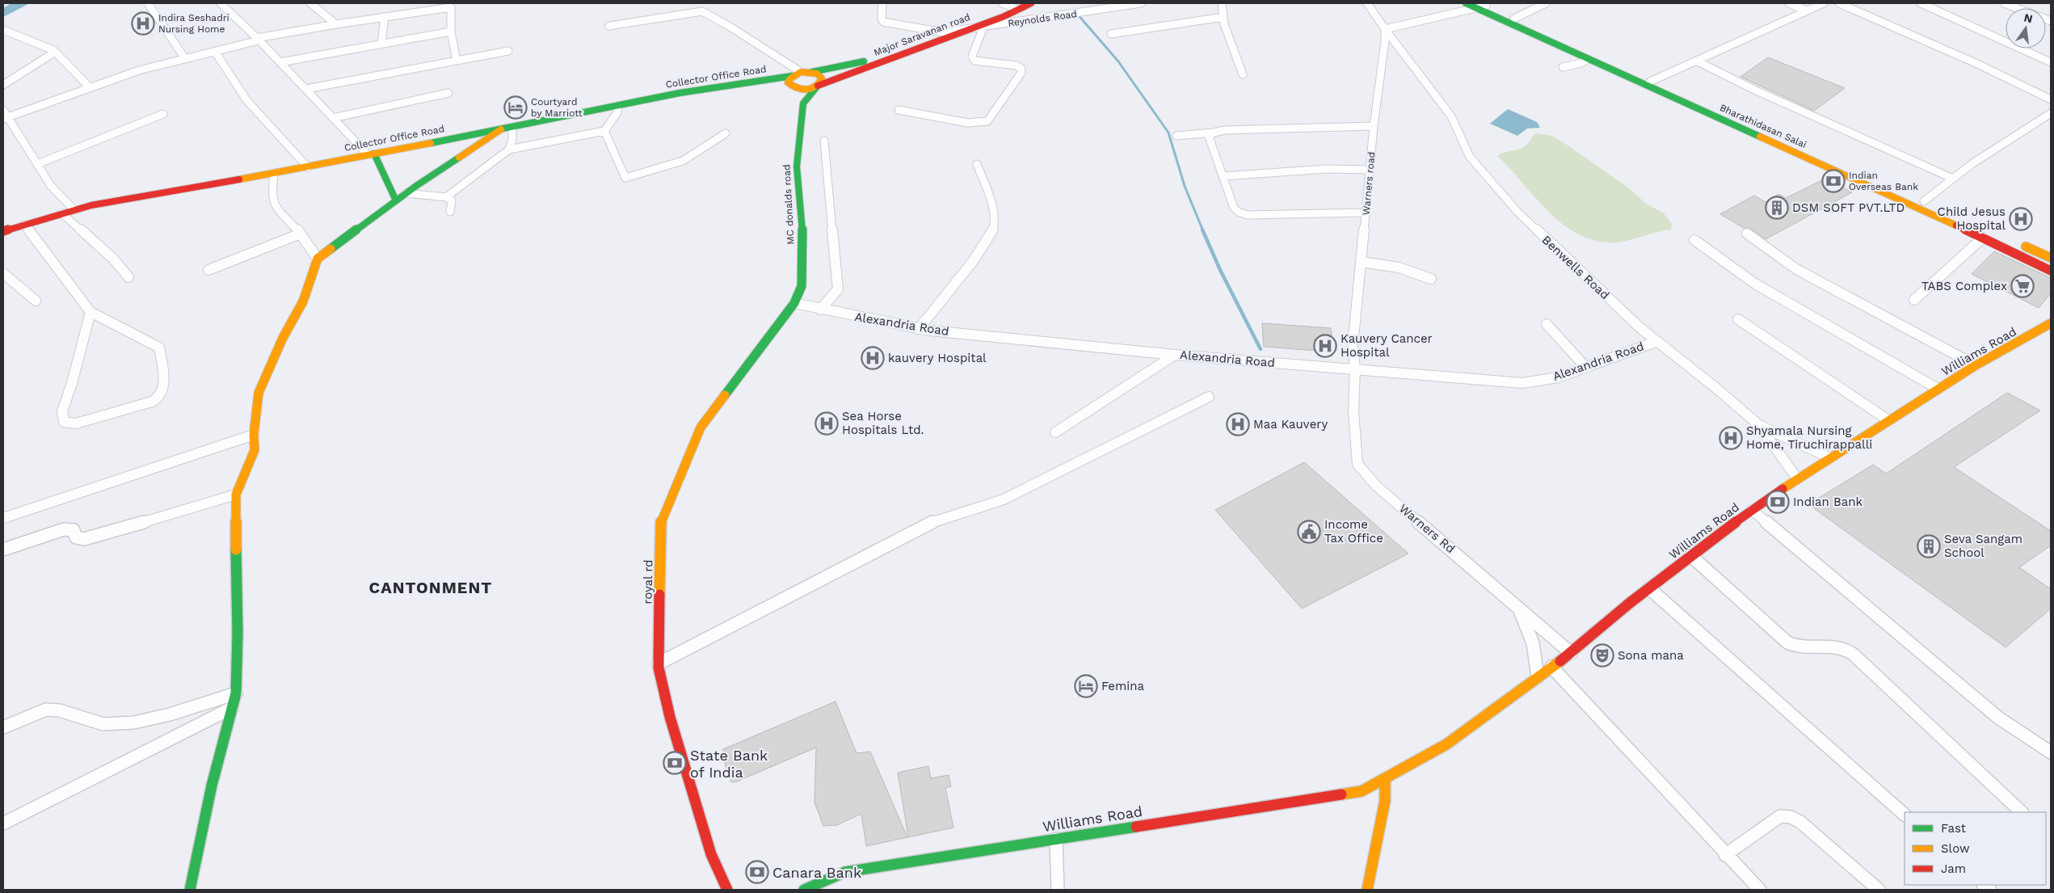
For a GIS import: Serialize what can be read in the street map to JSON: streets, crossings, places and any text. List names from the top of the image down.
{
  "streets": {
    "main road": [
      "Major Saravanan road",
      "Collector Office Road",
      "Bharathidasan Salai",
      "MC donalds road",
      "Williams Road",
      "royal rd"
    ],
    "street": [
      "Reynolds Road",
      "Warners road",
      "Benwells Road",
      "Alexandria Road",
      "Warners Rd"
    ]
  },
  "crossings": [
    ["Reynolds Road", "Major Saravanan road"],
    ["Warners road", "Benwells Road"],
    ["Warners road", "Alexandria Road"],
    ["Warners road", "Warners Rd"],
    ["MC donalds road", "Alexandria Road"],
    ["MC donalds road", "royal rd"],
    ["Benwells Road", "Alexandria Road"],
    ["Benwells Road", "Williams Road"],
    ["Alexandria Road", "Warners Rd"],
    ["Alexandria Road", "royal rd"],
    ["Williams Road", "Warners Rd"]
  ],
  "districts": ["CANTONMENT"],
  "places": {
    "hospital": [
      "Indira Seshadri Nursing Home",
      "Child Jesus Hospital",
      "Kauvery Cancer Hospital",
      "kauvery Hospital",
      "Sea Horse Hospitals Ltd.",
      "Maa Kauvery",
      "Shyamala Nursing Home, Tiruchirappalli"
    ],
    "hotel": ["Courtyard by Marriott", "Femina"],
    "bank": [
      "Indian Overseas Bank",
      "Indian Bank",
      "State Bank of India",
      "Canara Bank"
    ],
    "building": ["DSM SOFT PVT.LTD", "Seva Sangam School"],
    "supermarket": ["TABS Complex"],
    "public building": ["Income Tax Office"],
    "theatre": ["Sona mana"]
  },
  "legend": ["Fast", "Slow", "Jam"],
  "north": "top"
}
